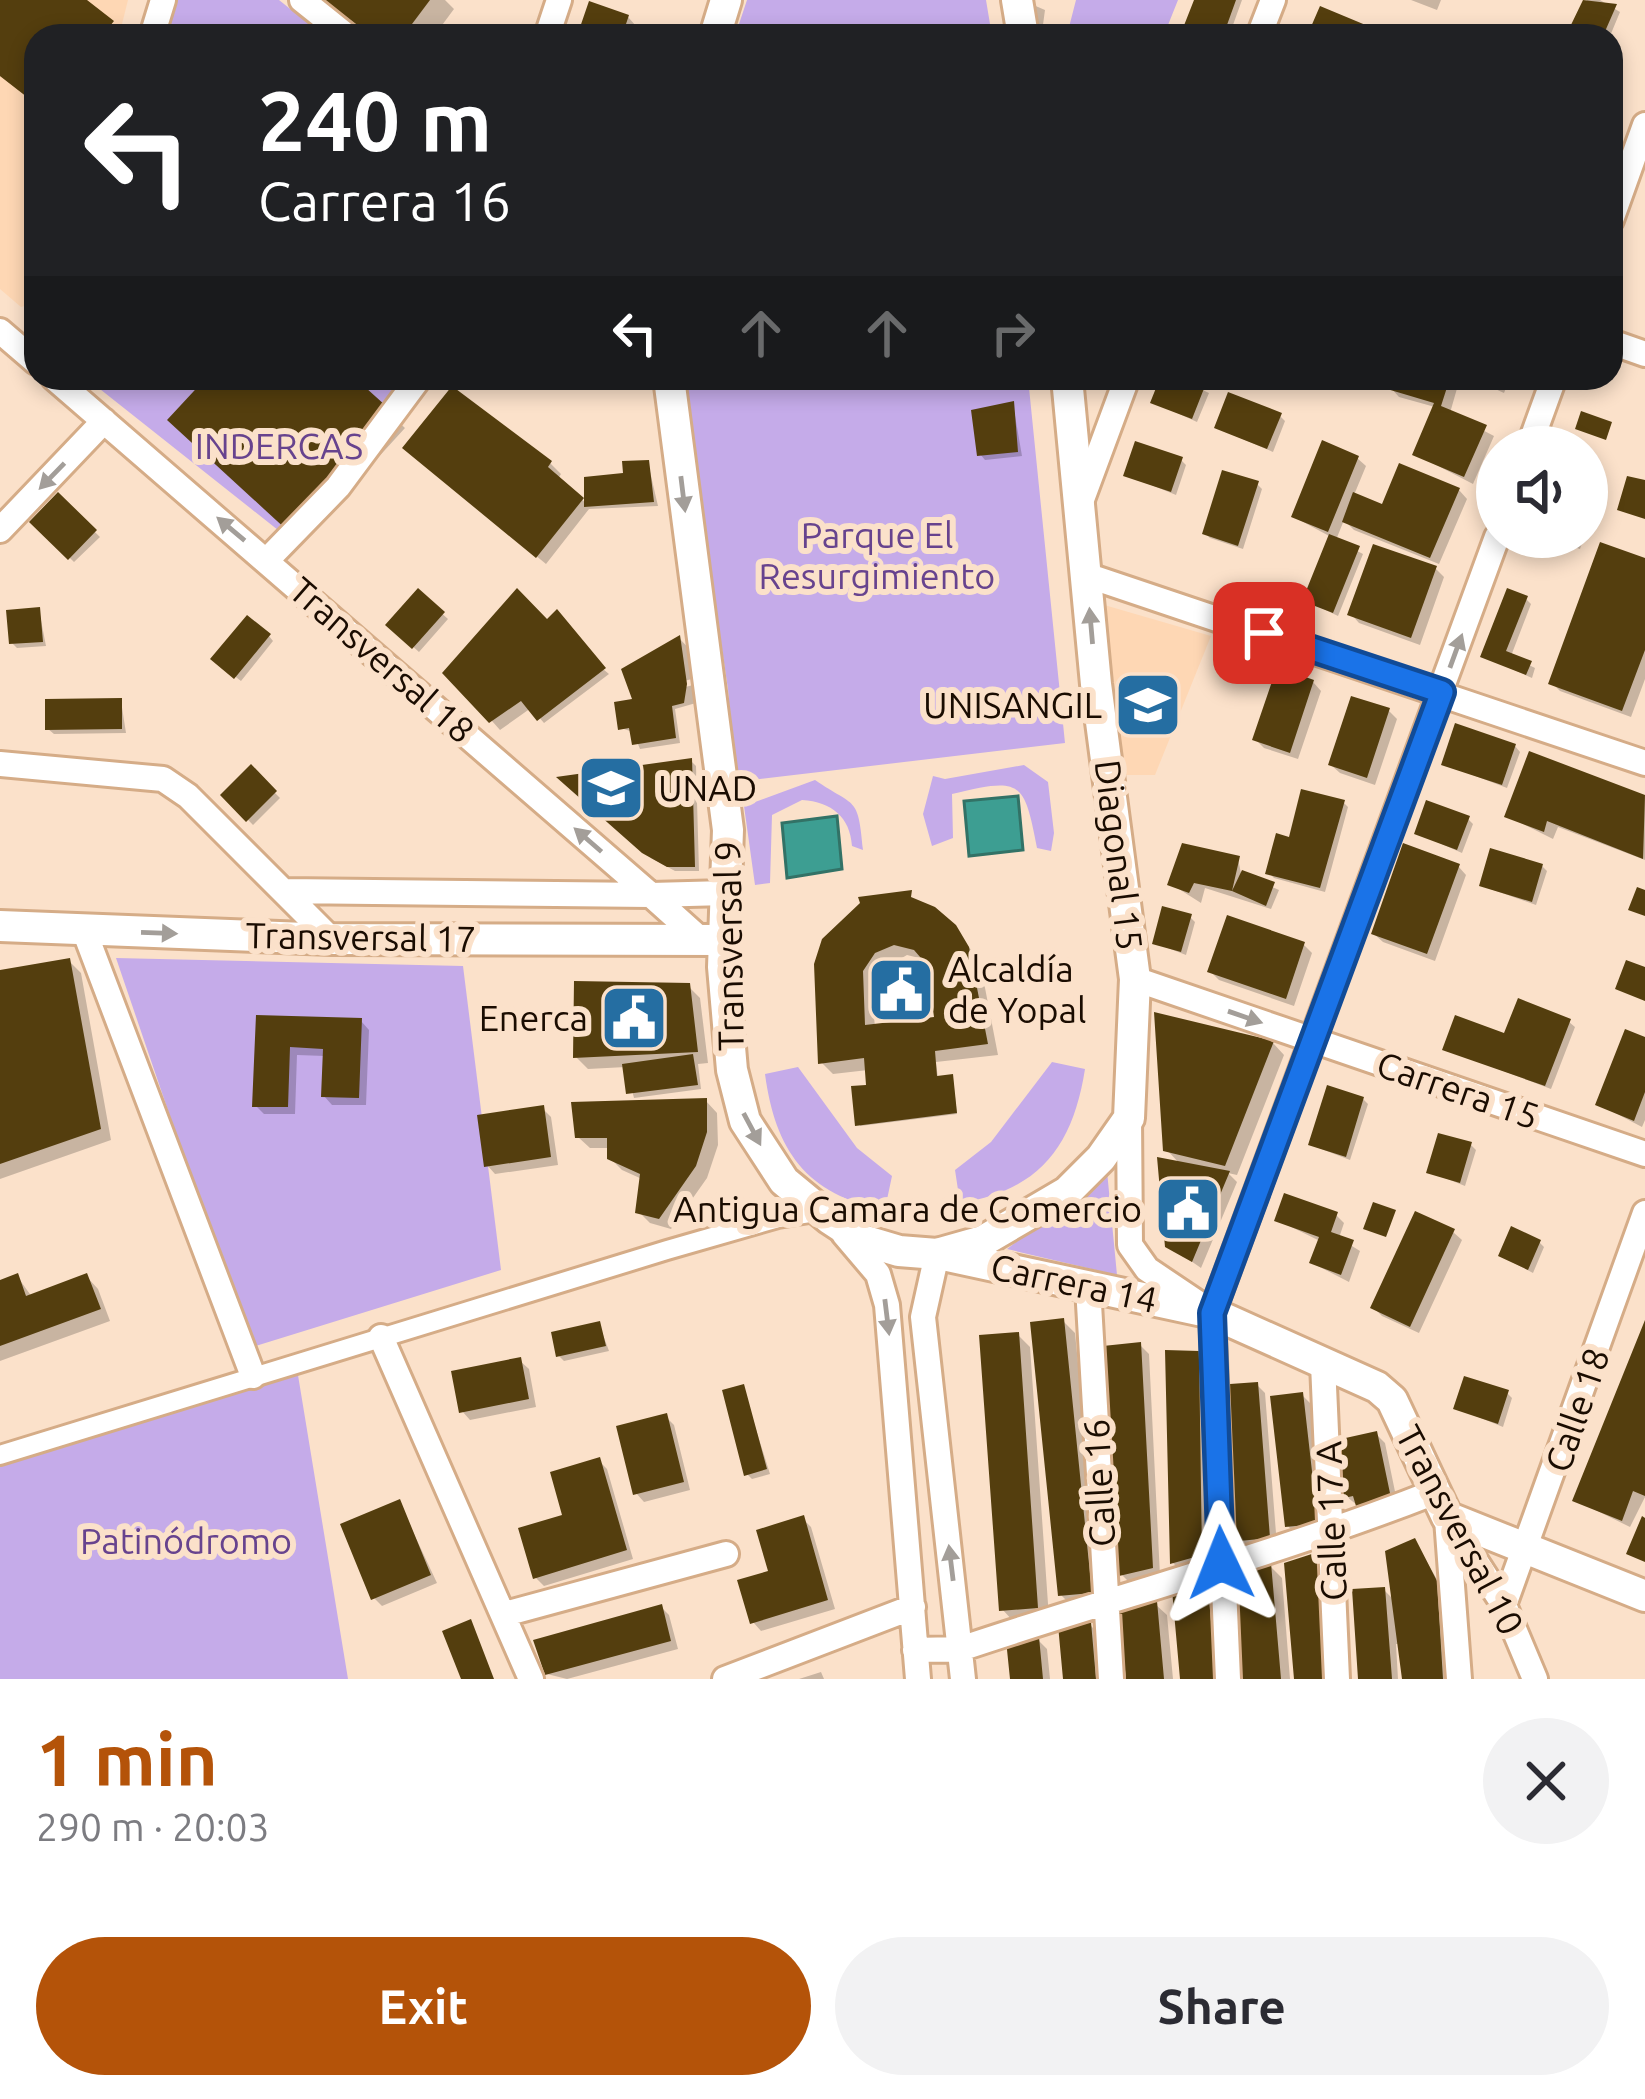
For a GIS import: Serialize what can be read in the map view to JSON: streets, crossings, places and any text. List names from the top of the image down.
{
  "streets": {
    "street": [
      "Transversal 18",
      "Diagonal 15",
      "Transversal 17",
      "Transversal 9",
      "Carrera 15",
      "Carrera 14",
      "Calle 18",
      "Calle 16",
      "Calle 17 A",
      "Transversal 10"
    ]
  },
  "crossings": [
    ["Transversal 18", "Transversal 17"],
    ["Transversal 18", "Transversal 9"],
    ["Diagonal 15", "Carrera 15"],
    ["Diagonal 15", "Carrera 14"],
    ["Transversal 17", "Transversal 9"],
    ["Transversal 9", "Carrera 14"],
    ["Carrera 14", "Calle 16"],
    ["Carrera 14", "Calle 17 A"],
    ["Carrera 14", "Transversal 10"],
    ["Calle 18", "Transversal 10"]
  ],
  "one_way": [
    "Transversal 18",
    "Diagonal 15",
    "Transversal 9",
    "Carrera 15"
  ],
  "parks": ["INDERCAS", "Parque El Resurgimiento", "Patinódromo"],
  "places": {
    "school or university": ["UNISANGIL", "UNAD"],
    "public building": ["Alcaldía de Yopal", "Enerca", "Antigua Camara de Comercio"]
  },
  "page": {
    "turn": ["240 m", "Carrera 16"],
    "heading": ["1 min", "290 m · 20:03"],
    "buttons": ["Exit", "Share"]
  }
}
